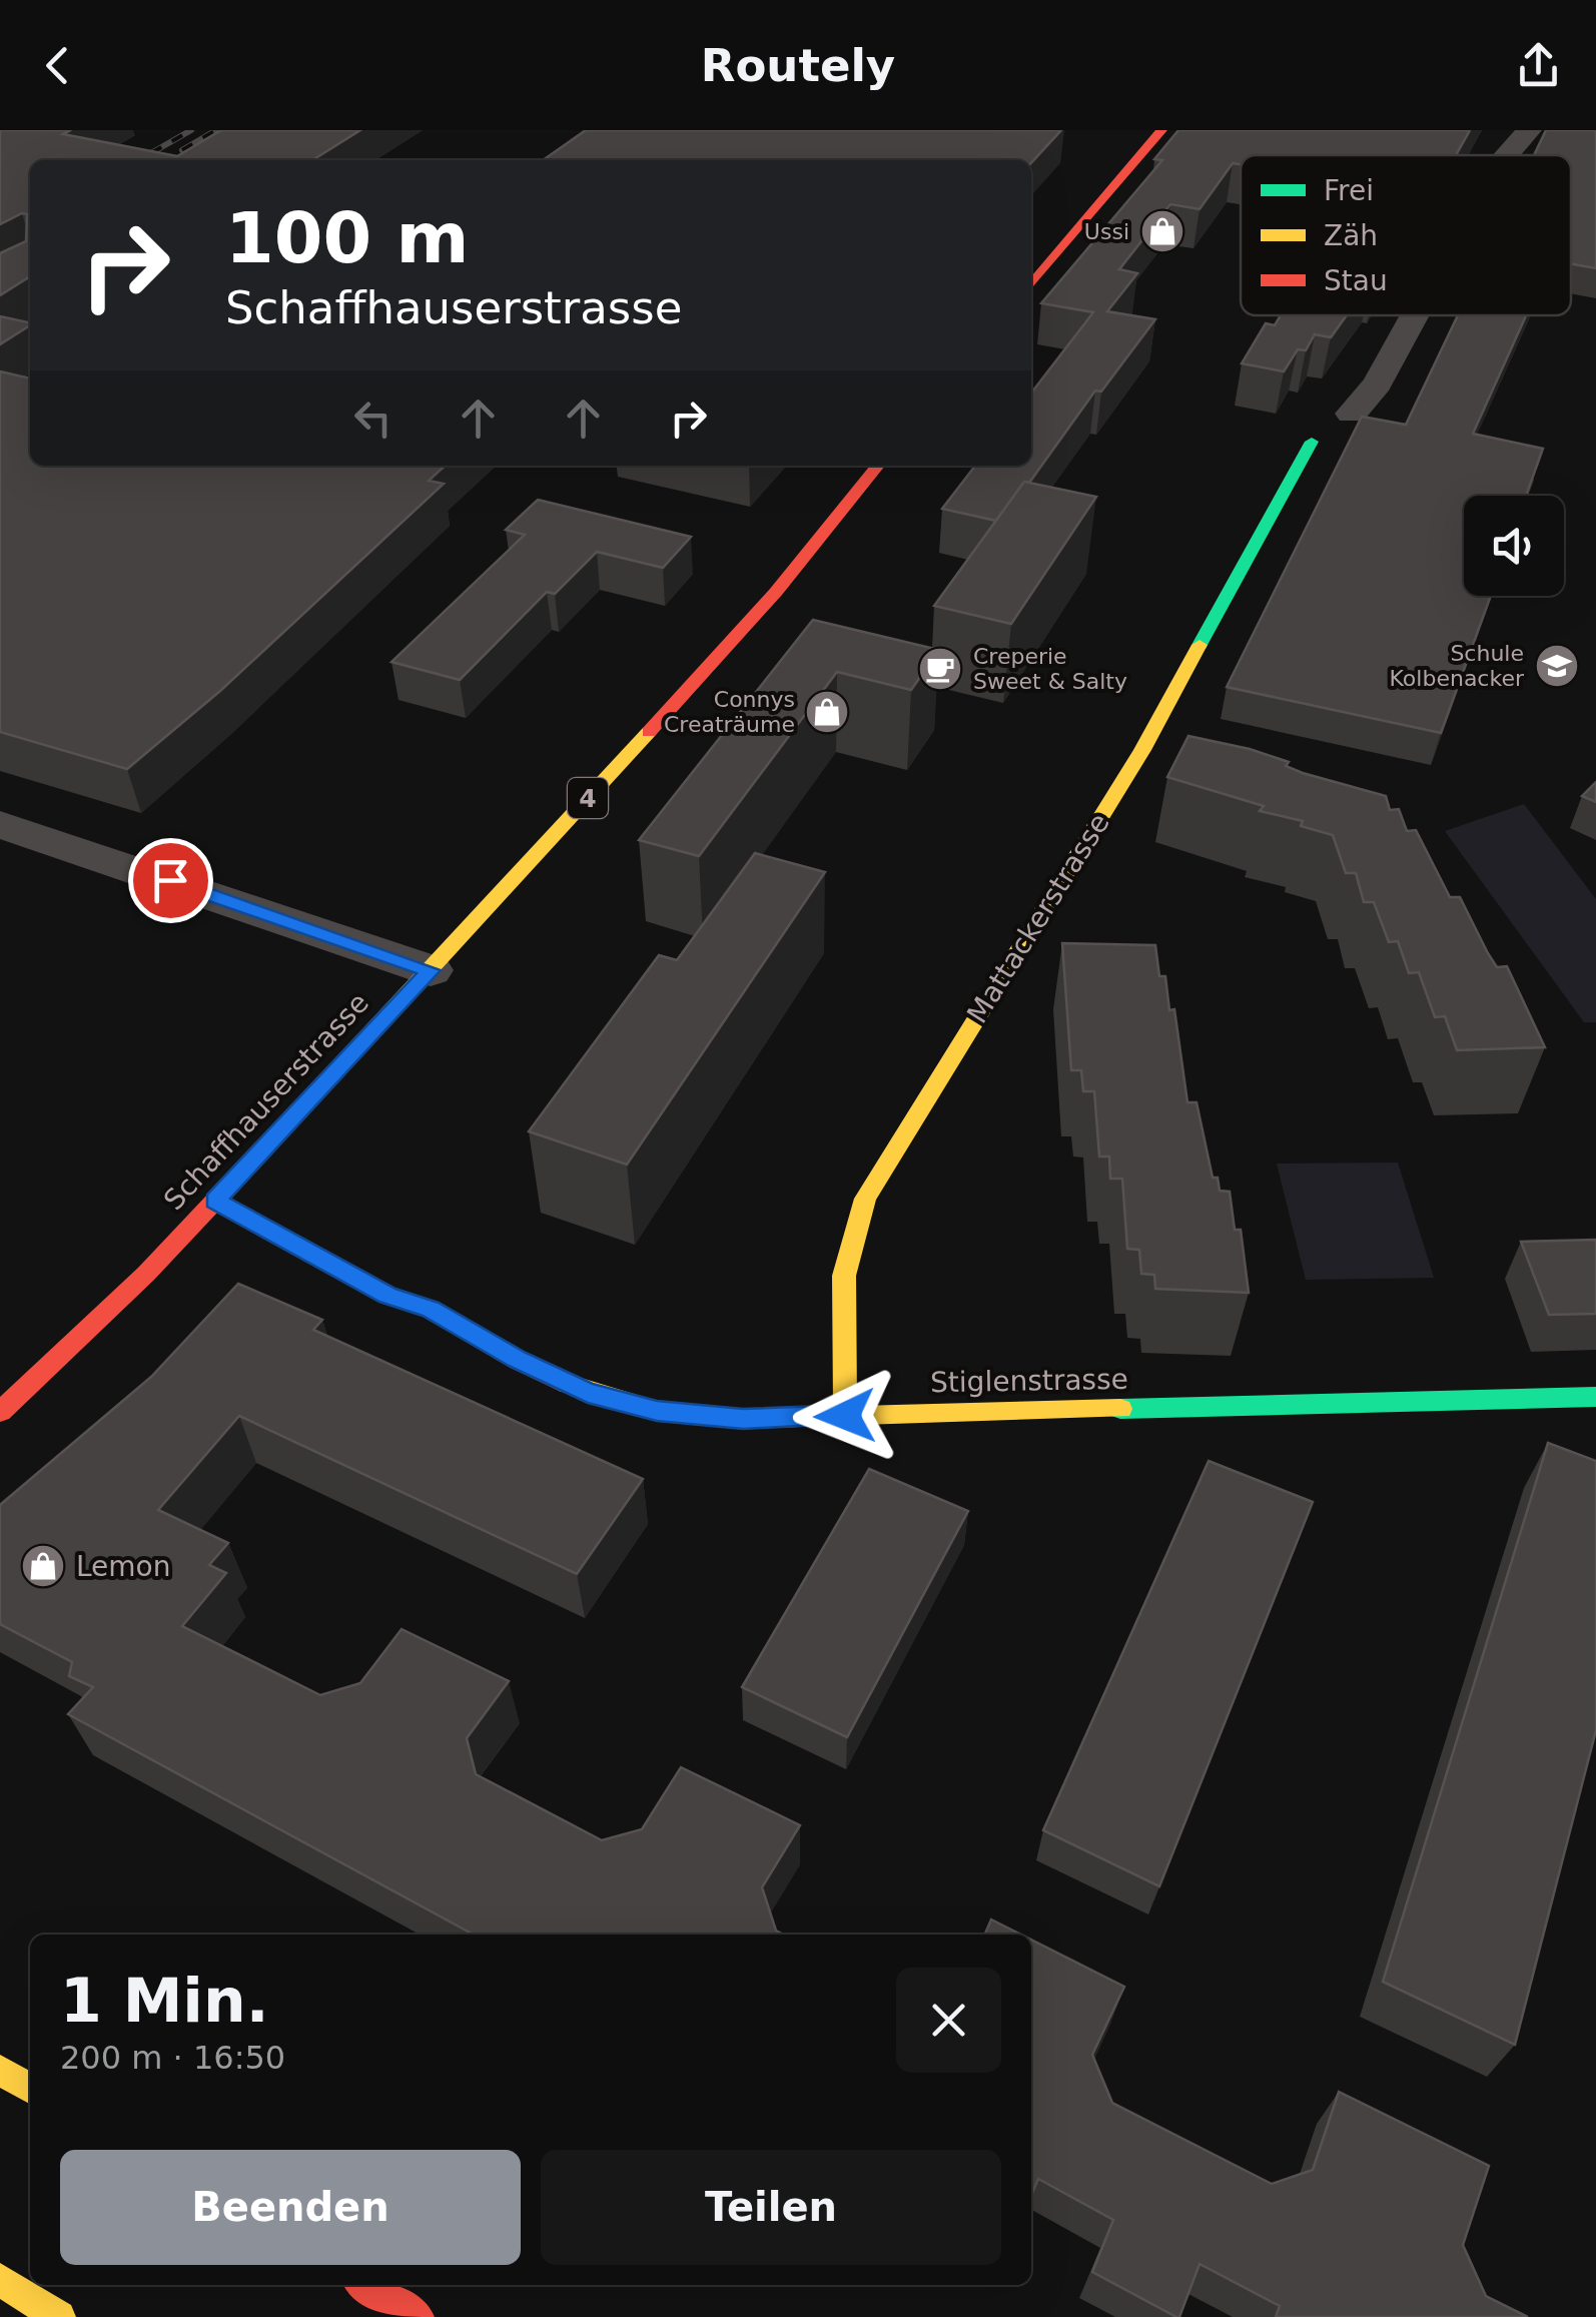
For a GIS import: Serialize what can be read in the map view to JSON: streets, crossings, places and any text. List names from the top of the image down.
{
  "streets": {
    "main road": [
      "4",
      "Mattackerstrasse",
      "Schaffhauserstrasse",
      "Stiglenstrasse"
    ]
  },
  "crossings": [
    ["Mattackerstrasse", "Stiglenstrasse"],
    ["Schaffhauserstrasse", "Stiglenstrasse"]
  ],
  "places": {
    "shop": ["Ussi", "Connys Creaträume", "Lemon"],
    "school or university": ["Schule Kolbenacker"],
    "cafe": ["Creperie Sweet & Salty"]
  },
  "legend": ["Frei", "Zäh", "Stau"],
  "page": {
    "header": "Routely",
    "turn": ["100 m", "Schaffhauserstrasse"],
    "heading": ["1 Min.", "200 m · 16:50"],
    "buttons": ["Beenden", "Teilen"]
  }
}
